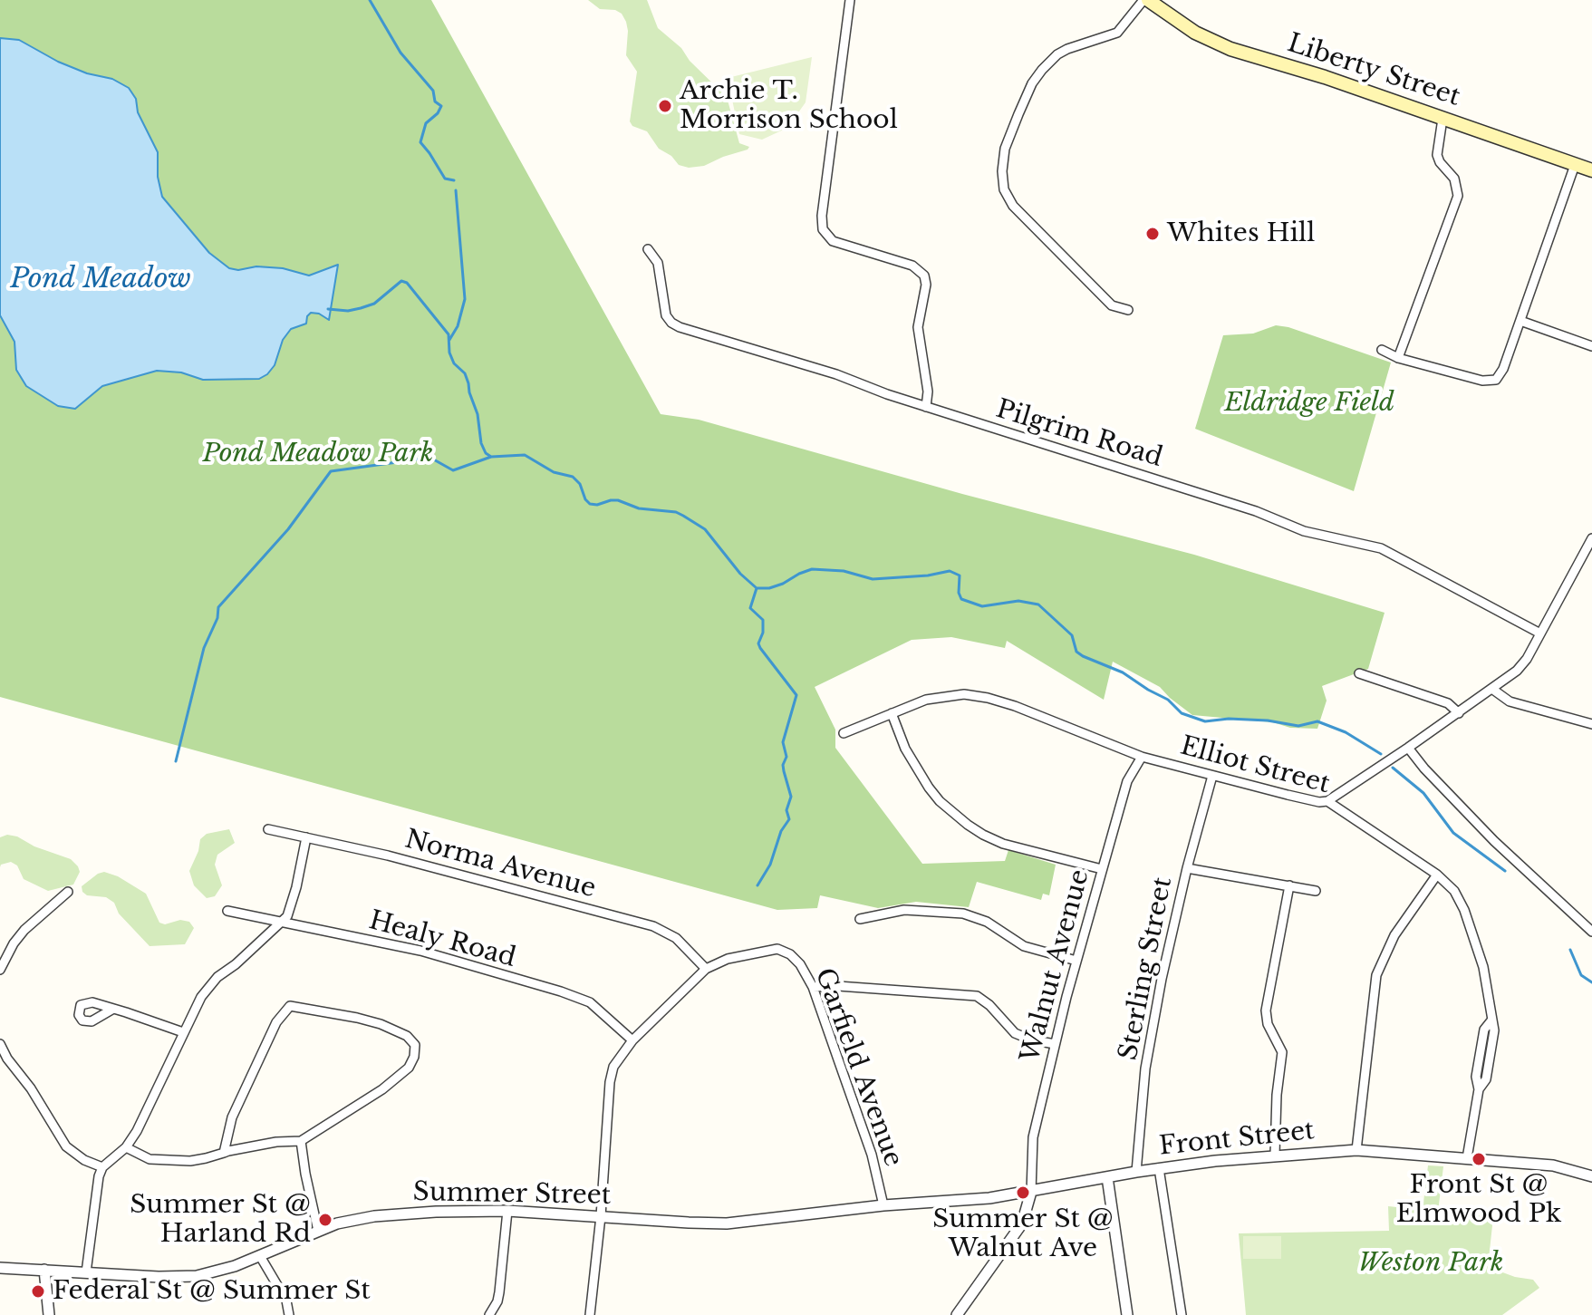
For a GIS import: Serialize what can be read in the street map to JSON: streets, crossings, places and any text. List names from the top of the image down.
{
  "streets": {
    "main road": ["Liberty Street"],
    "street": [
      "Pilgrim Road",
      "Elliot Street",
      "Norma Avenue",
      "Healy Road",
      "Walnut Avenue",
      "Sterling Street",
      "Garfield Avenue",
      "Front Street",
      "Summer Street"
    ]
  },
  "crossings": [
    ["Elliot Street", "Walnut Avenue"],
    ["Elliot Street", "Sterling Street"],
    ["Elliot Street", "Front Street"],
    ["Norma Avenue", "Garfield Avenue"],
    ["Walnut Avenue", "Front Street"],
    ["Walnut Avenue", "Summer Street"],
    ["Sterling Street", "Front Street"],
    ["Garfield Avenue", "Summer Street"],
    ["Front Street", "Summer Street"]
  ],
  "water": ["Pond Meadow"],
  "parks": ["Eldridge Field", "Pond Meadow Park", "Weston Park"],
  "places": [
    "Archie T. Morrison School",
    "Whites Hill",
    "Front St @ Elmwood Pk",
    "Summer St @ Walnut Ave",
    "Summer St @ Harland Rd",
    "Federal St @ Summer St"
  ]
}
